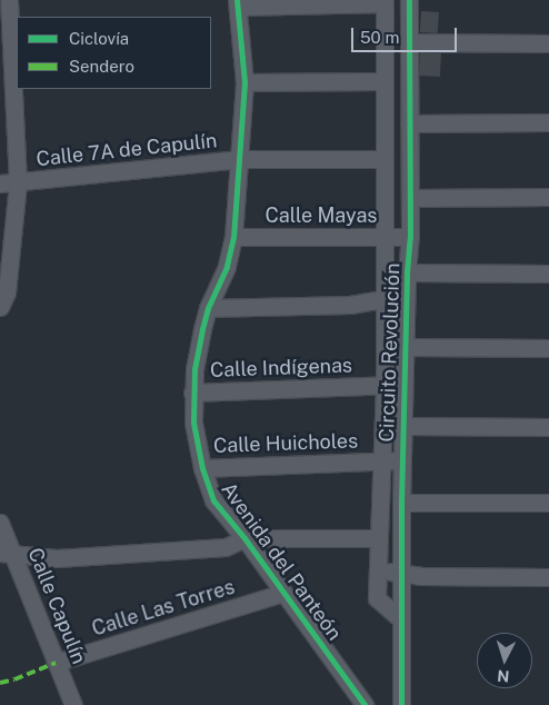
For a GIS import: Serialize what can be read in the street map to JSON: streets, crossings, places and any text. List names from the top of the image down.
{
  "streets": {
    "street": [
      "Calle 7A de Capulín",
      "Calle Mayas",
      "Circuito Revolución",
      "Calle Indígenas",
      "Calle Huicholes",
      "Avenida del Panteón",
      "Calle Capulín",
      "Calle Las Torres"
    ]
  },
  "crossings": [
    ["Calle 7A de Capulín", "Circuito Revolución"],
    ["Calle 7A de Capulín", "Avenida del Panteón"],
    ["Calle Mayas", "Circuito Revolución"],
    ["Calle Mayas", "Avenida del Panteón"],
    ["Circuito Revolución", "Calle Indígenas"],
    ["Circuito Revolución", "Calle Huicholes"],
    ["Calle Indígenas", "Avenida del Panteón"],
    ["Calle Huicholes", "Avenida del Panteón"],
    ["Avenida del Panteón", "Calle Las Torres"],
    ["Calle Capulín", "Calle Las Torres"]
  ],
  "legend": ["Ciclovía", "Sendero"],
  "scale_bar": "50 m",
  "north": "bottom"
}
